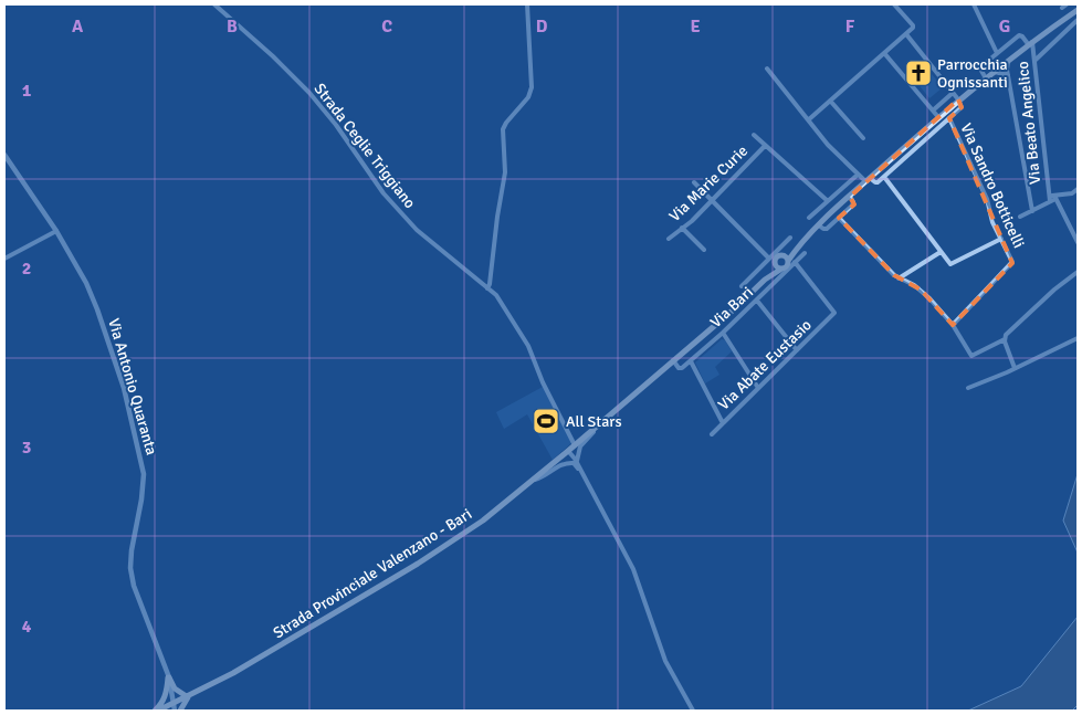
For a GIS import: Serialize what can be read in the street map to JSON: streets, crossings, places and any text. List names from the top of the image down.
{
  "streets": {
    "main road": ["Via Bari", "Strada Provinciale Valenzano - Bari"],
    "street": [
      "Via Beato Angelico",
      "Strada Ceglie Triggiano",
      "Via Marie Curie",
      "Via Sandro Botticelli",
      "Via Abate Eustasio",
      "Via Antonio Quaranta"
    ]
  },
  "crossings": [
    ["Via Beato Angelico", "Via Bari"],
    ["Strada Ceglie Triggiano", "Strada Provinciale Valenzano - Bari"],
    ["Via Sandro Botticelli", "Via Bari"],
    ["Via Bari", "Via Abate Eustasio"],
    ["Via Bari", "Strada Provinciale Valenzano - Bari"],
    ["Via Antonio Quaranta", "Strada Provinciale Valenzano - Bari"]
  ],
  "places": {
    "church": ["Parrocchia Ognissanti"],
    "sports": ["All Stars"]
  },
  "grid": {
    "columns": [
      "A",
      "B",
      "C",
      "D",
      "E",
      "F",
      "G"
    ],
    "rows": [
      "1",
      "2",
      "3",
      "4"
    ]
  }
}
